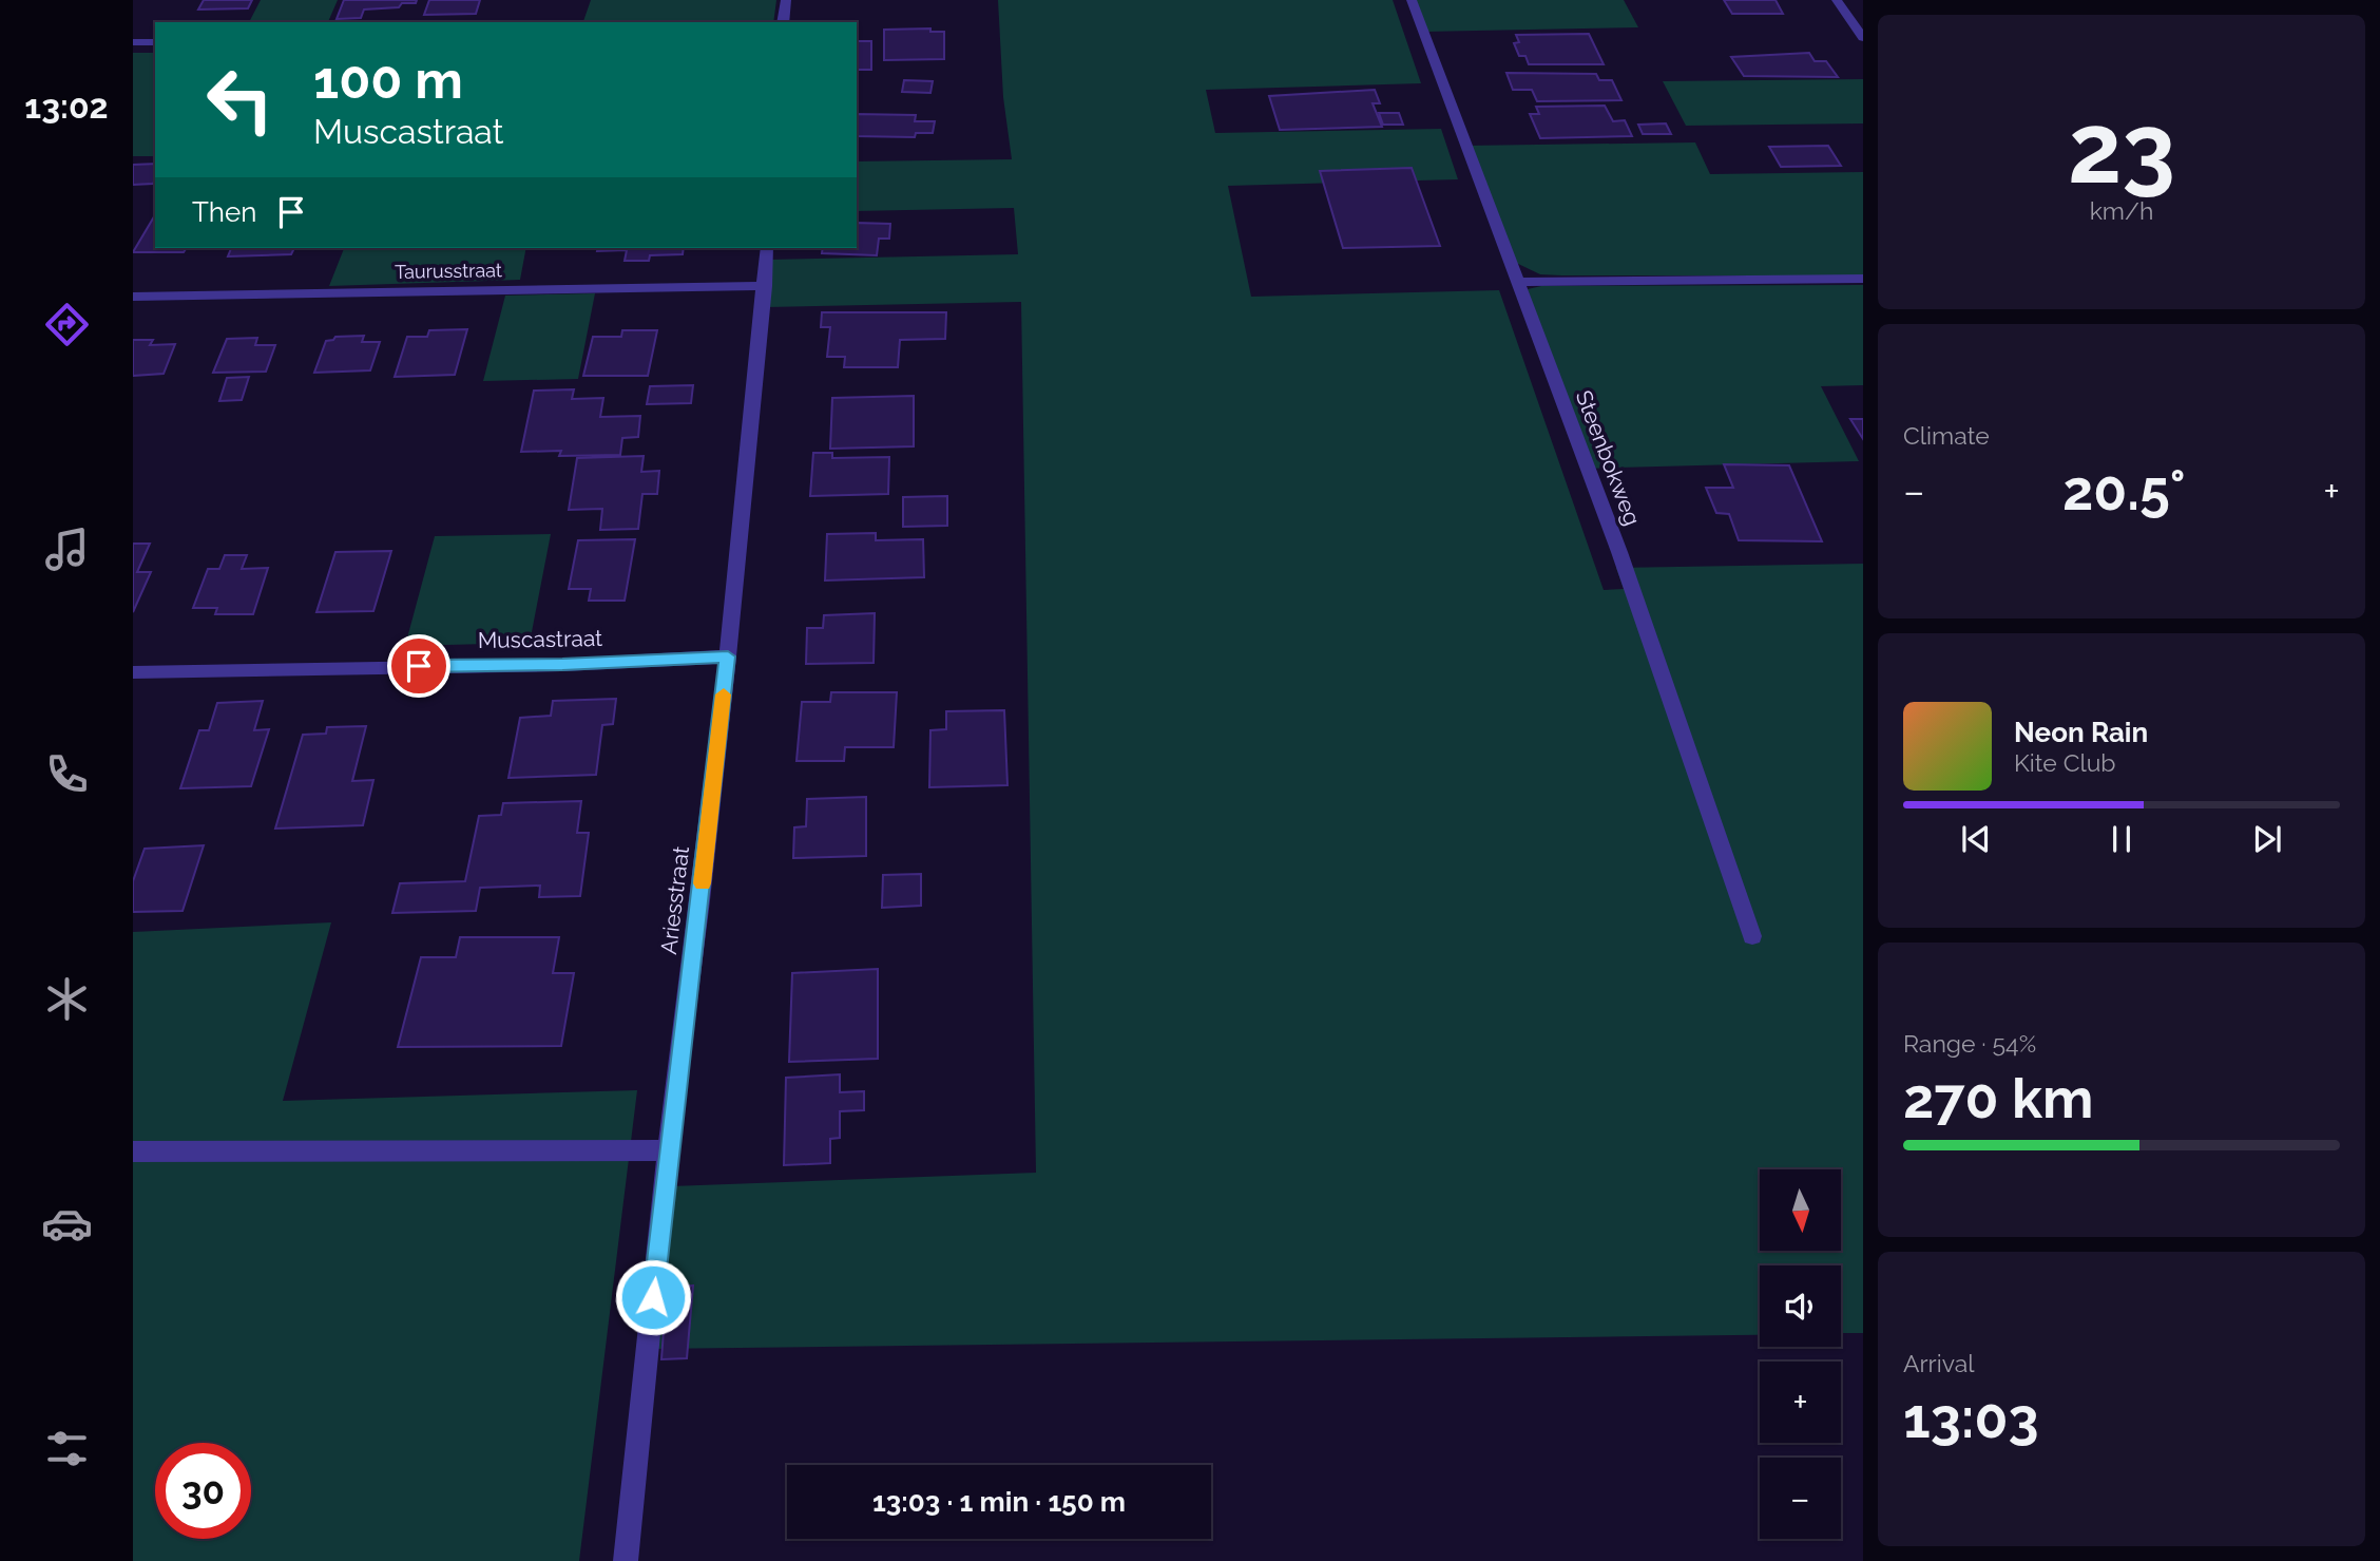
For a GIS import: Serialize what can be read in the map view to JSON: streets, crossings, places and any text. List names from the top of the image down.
{
  "streets": {
    "street": [
      "Taurusstraat",
      "Steenbokweg",
      "Muscastraat",
      "Ariesstraat"
    ]
  },
  "crossings": [
    ["Taurusstraat", "Ariesstraat"],
    ["Muscastraat", "Ariesstraat"]
  ],
  "north": "bottom",
  "page": {
    "tabs": "13:02",
    "tile": [
      ["23", "km/h"],
      "Climate",
      ["Range · 54%", "270 km"],
      ["Arrival", "13:03"]
    ],
    "turn": ["100 m", "Muscastraat"],
    "then": "Then",
    "heat": ["−", "20.5°", "+"],
    "song": ["Neon Rain", "Kite Club"],
    "map_buttons": ["+", "−"],
    "limit": "30",
    "trip": "13:03 · 1 min · 150 m"
  }
}
